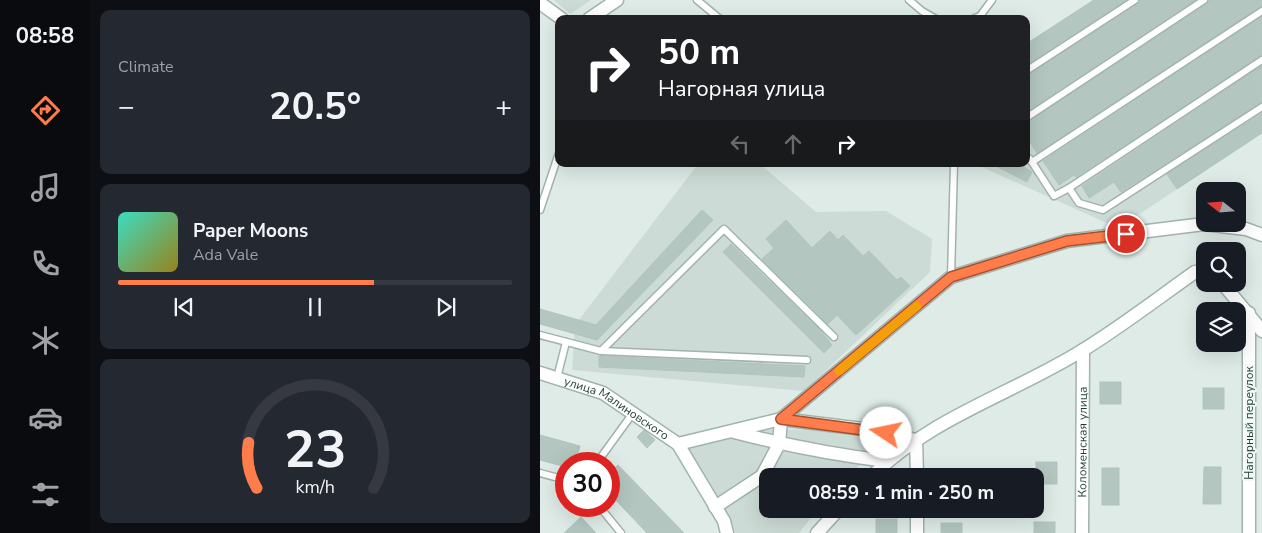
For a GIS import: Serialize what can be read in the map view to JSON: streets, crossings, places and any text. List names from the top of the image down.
{
  "streets": {
    "street": ["улица Малиновского", "Нагорный переулок", "Коломенская улица"]
  },
  "north": "left",
  "page": {
    "tabs": "08:58",
    "tile": "Climate",
    "turn": ["50 m", "Нагорная улица"],
    "heat": ["−", "20.5°", "+"],
    "song": ["Paper Moons", "Ada Vale"],
    "limit": "30",
    "trip": "08:59 · 1 min · 250 m",
    "gauge": ["23", "km/h"]
  }
}
